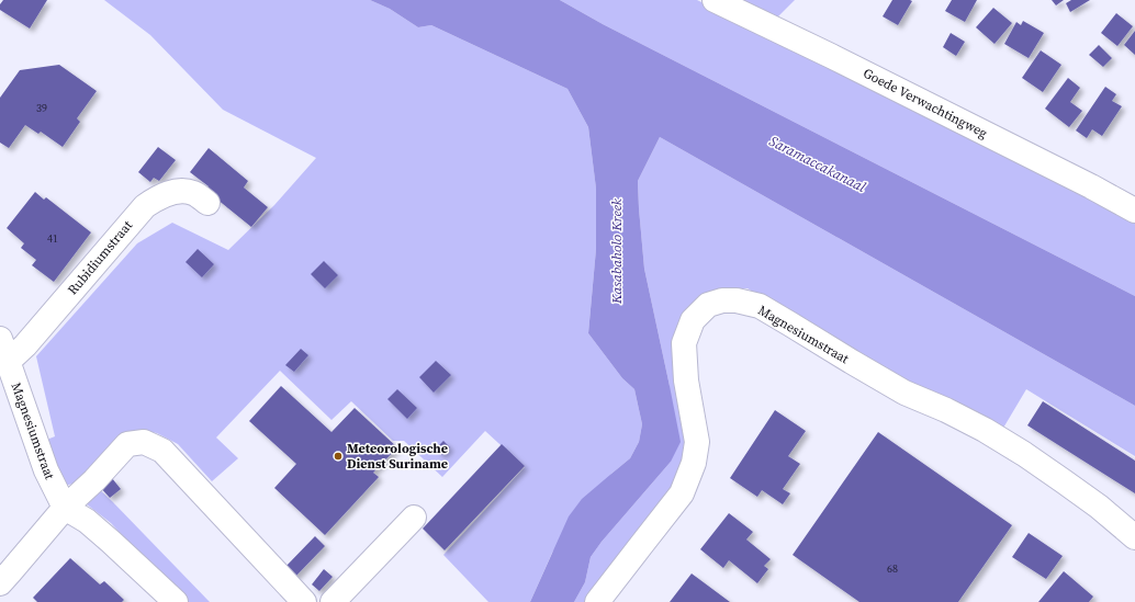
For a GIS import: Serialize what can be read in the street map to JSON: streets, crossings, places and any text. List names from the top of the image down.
{
  "streets": {
    "street": ["Goede Verwachtingweg", "Rubidiumstraat", "Magnesiumstraat"]
  },
  "crossings": [
    ["Rubidiumstraat", "Magnesiumstraat"]
  ],
  "water": ["Saramaccakanaal", "Kasabaholo Kreek"],
  "places": ["Meteorologische Dienst Suriname"],
  "house_numbers": ["39", "41", "68"]
}
